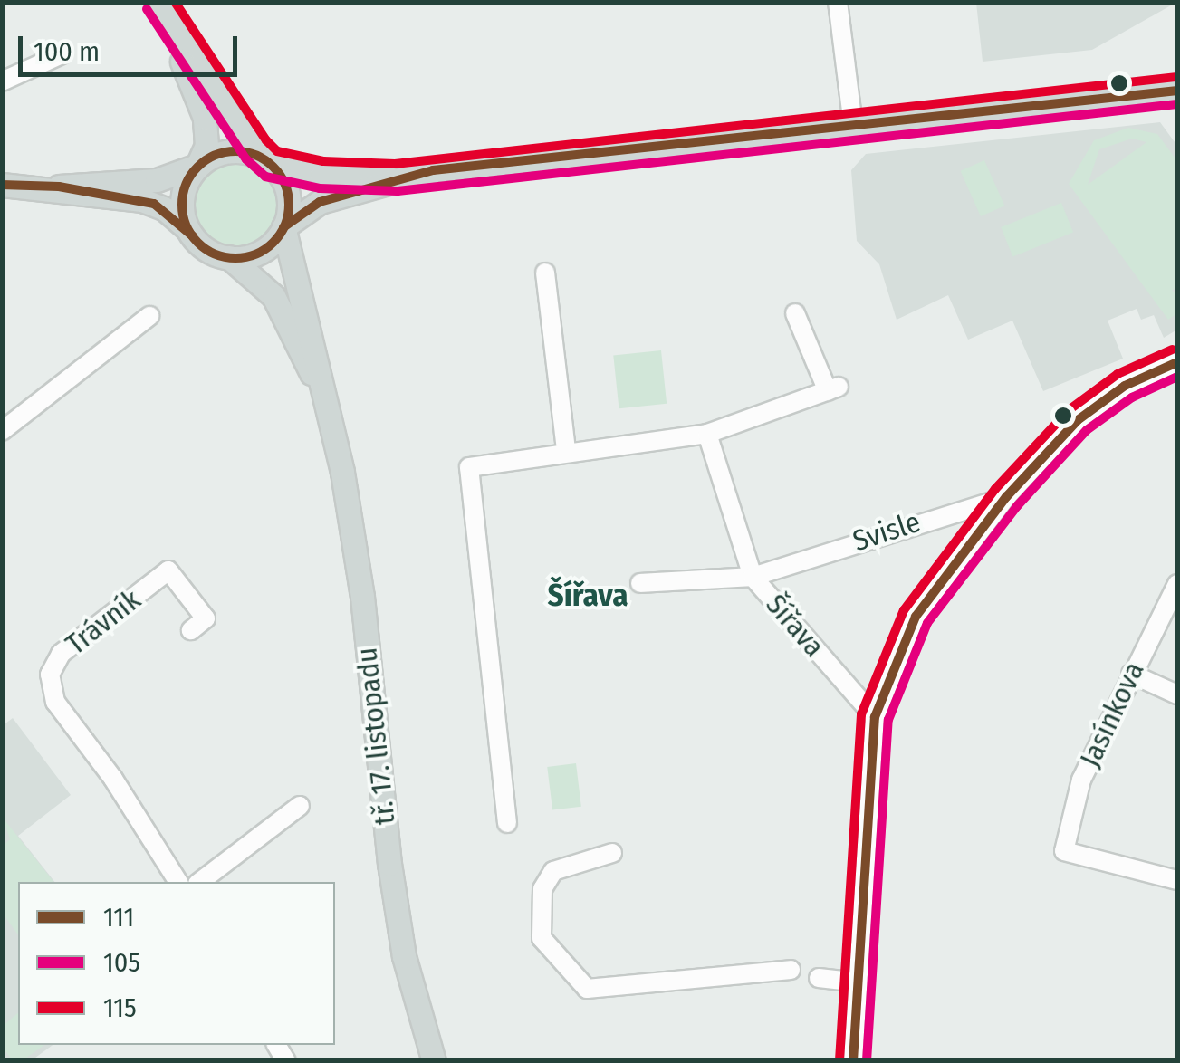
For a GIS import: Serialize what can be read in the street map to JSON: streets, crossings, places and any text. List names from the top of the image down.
{
  "streets": {
    "main road": ["tř. 17. listopadu"],
    "street": [
      "Svisle",
      "Trávník",
      "Šířava",
      "Jasínkova"
    ]
  },
  "crossings": [
    ["Svisle", "Šířava"]
  ],
  "districts": ["Šířava"],
  "lines": ["transit line 115", "transit line 105", "transit line 111"],
  "legend": ["111", "105", "115"],
  "scale_bar": "100 m"
}
